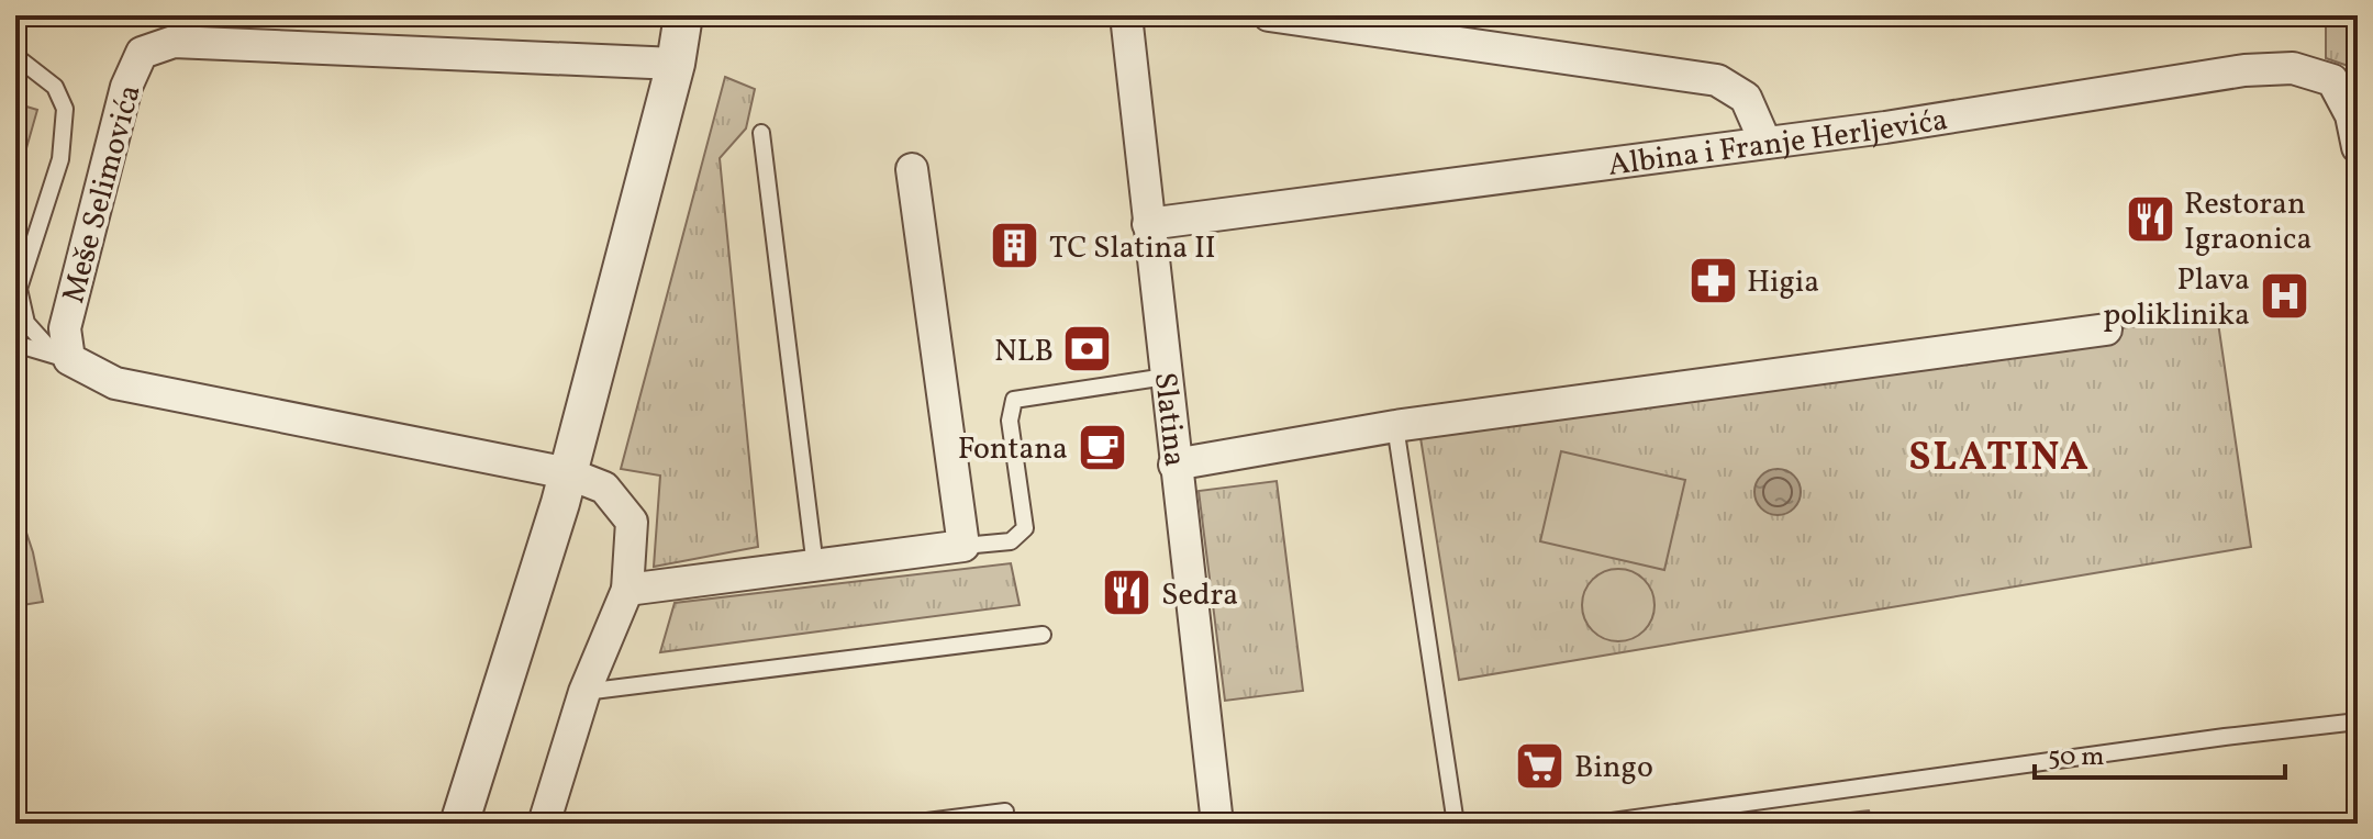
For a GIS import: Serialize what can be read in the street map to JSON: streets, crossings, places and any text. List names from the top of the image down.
{
  "streets": {
    "street": ["Albina i Franje Herljevića", "Meše Selimovića", "Slatina"]
  },
  "crossings": [
    ["Albina i Franje Herljevića", "Slatina"]
  ],
  "districts": ["SLATINA"],
  "places": {
    "restaurant": ["Restoran Igraonica", "Sedra"],
    "building": ["TC Slatina II"],
    "pharmacy": ["Higia"],
    "hospital": ["Plava poliklinika"],
    "bank": ["NLB"],
    "cafe": ["Fontana"],
    "supermarket": ["Bingo"]
  },
  "scale_bar": "50 m"
}
